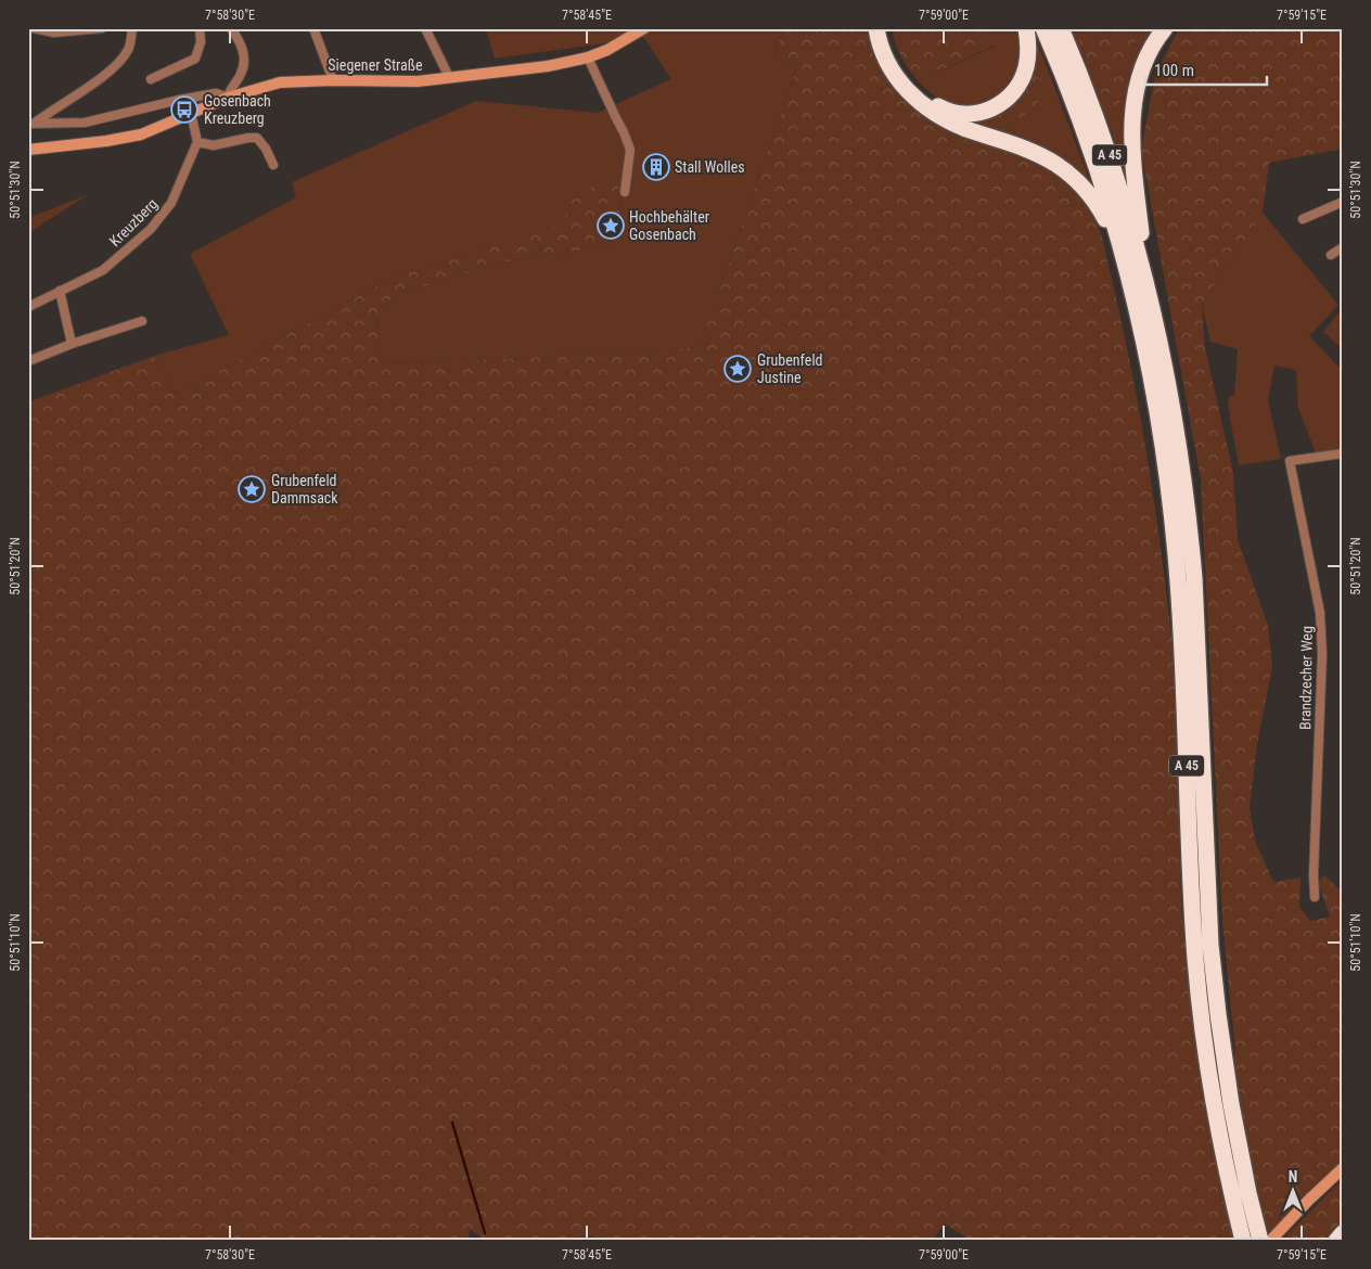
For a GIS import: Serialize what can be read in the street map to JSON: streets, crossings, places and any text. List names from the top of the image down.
{
  "streets": {
    "highway": ["A 45"],
    "main road": ["Siegener Straße"],
    "street": ["Kreuzberg", "Brandzecher Weg"]
  },
  "places": {
    "bus stop": ["Gosenbach Kreuzberg"],
    "building": ["Stall Wolles"],
    "place": ["Hochbehälter Gosenbach", "Grubenfeld Justine", "Grubenfeld Dammsack"]
  },
  "scale_bar": "100 m",
  "north": "top",
  "coordinates": [
    "7°58'30\"E",
    "7°58'45\"E",
    "7°59'00\"E",
    "7°59'15\"E",
    "50°51'30\"N",
    "50°51'20\"N",
    "50°51'10\"N"
  ]
}
